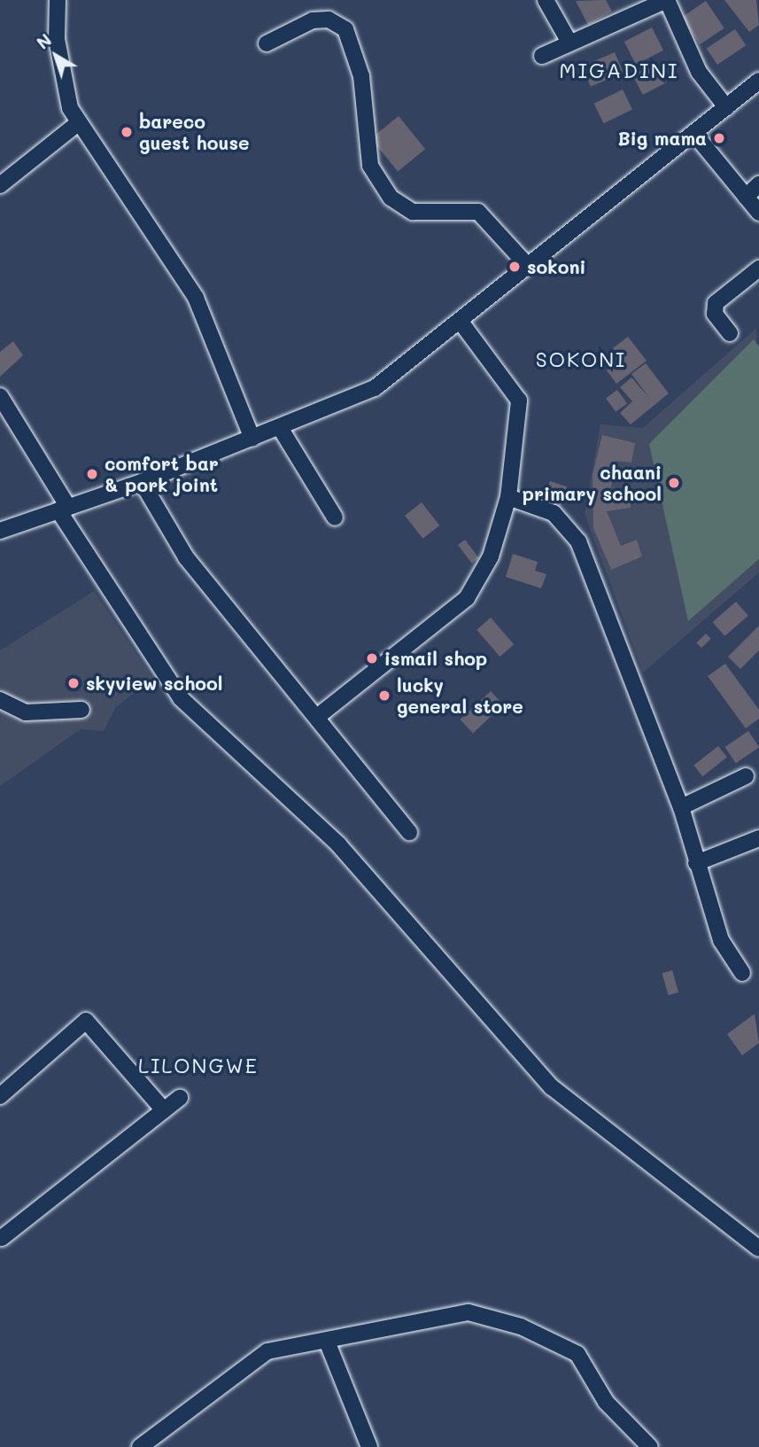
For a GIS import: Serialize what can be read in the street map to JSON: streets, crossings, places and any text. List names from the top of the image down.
{
  "districts": ["MIGADINI", "SOKONI", "LILONGWE"],
  "places": [
    "bareco guest house",
    "Big mama",
    "sokoni",
    "comfort bar & pork joint",
    "chaani primary school",
    "ismail shop",
    "skyview school",
    "lucky general store"
  ],
  "north": "top left"
}
